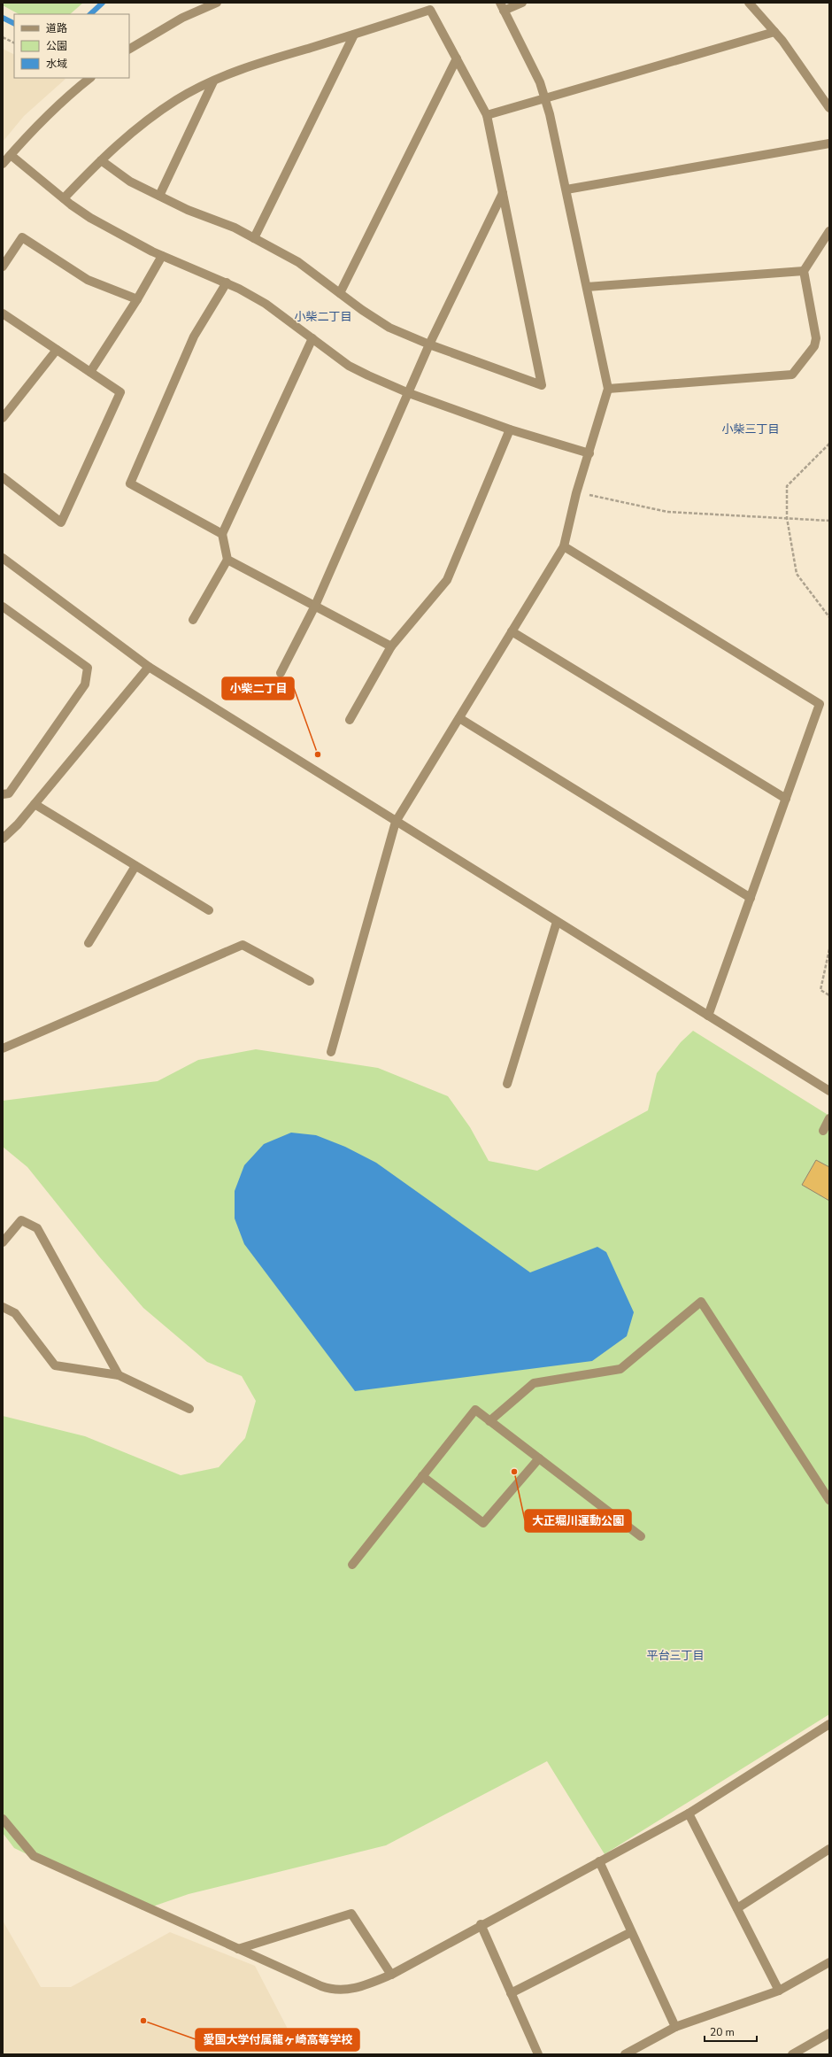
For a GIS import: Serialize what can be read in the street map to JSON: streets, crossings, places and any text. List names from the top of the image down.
{
  "districts": ["小柴二丁目", "小柴三丁目", "平台三丁目"],
  "places": ["小柴二丁目", "大正堀川運動公園", "愛国大学付属龍ヶ崎高等学校"],
  "legend": ["道路", "公園", "水域"],
  "scale_bar": "20 m"
}
